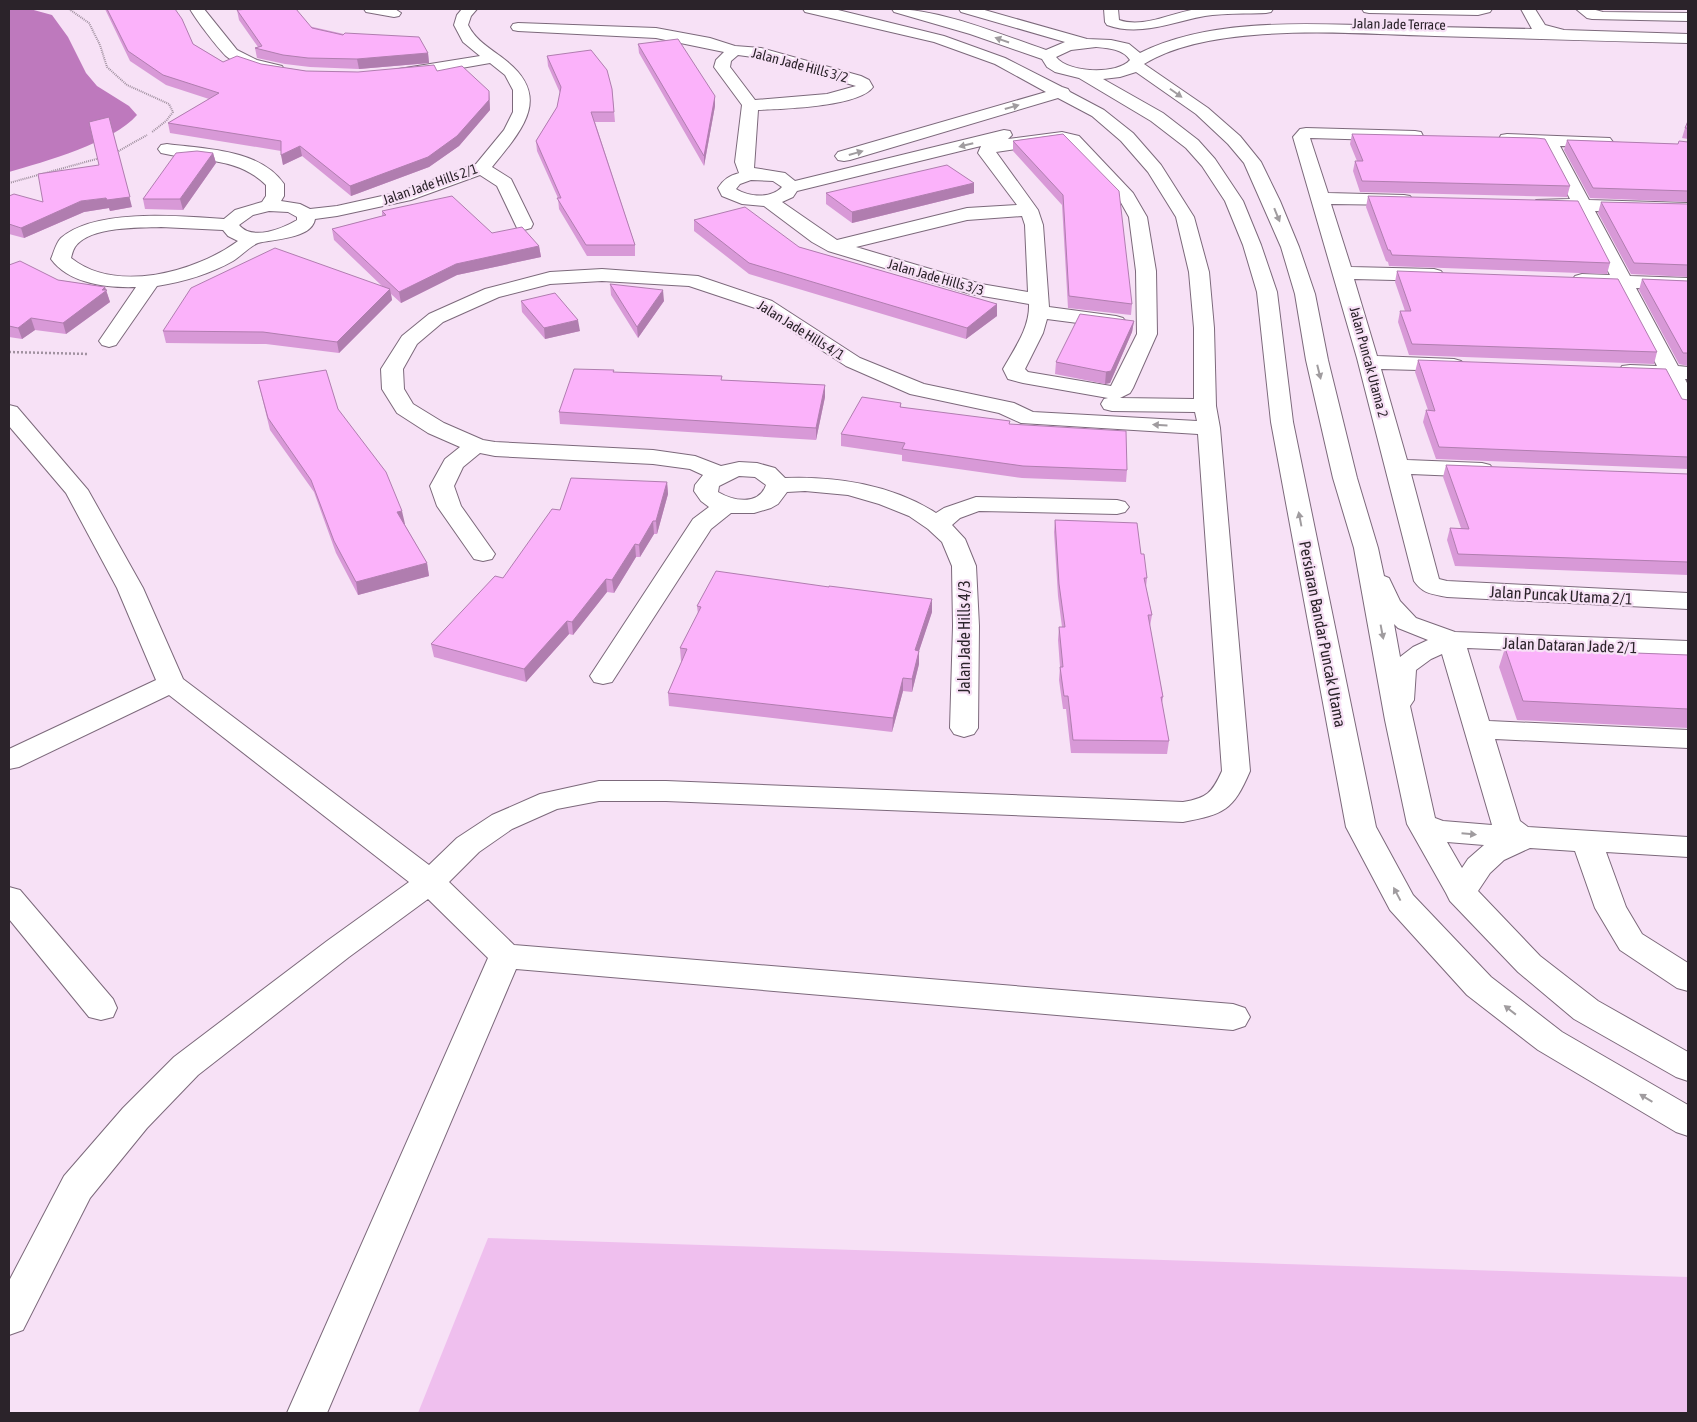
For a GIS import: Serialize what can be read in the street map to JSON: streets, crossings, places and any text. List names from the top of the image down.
{
  "streets": {
    "street": [
      "Jalan Jade Terrace",
      "Jalan Jade Hills 3/2",
      "Jalan Jade Hills 2/1",
      "Jalan Jade Hills 3/3",
      "Jalan Jade Hills 4/1",
      "Jalan Puncak Utama 2",
      "Jalan Puncak Utama 2/1",
      "Persiaran Bandar Puncak Utama",
      "Jalan Jade Hills 4/3",
      "Jalan Dataran Jade 2/1"
    ]
  },
  "crossings": [
    ["Jalan Jade Terrace", "Persiaran Bandar Puncak Utama"],
    ["Jalan Puncak Utama 2", "Jalan Puncak Utama 2/1"]
  ]
}
